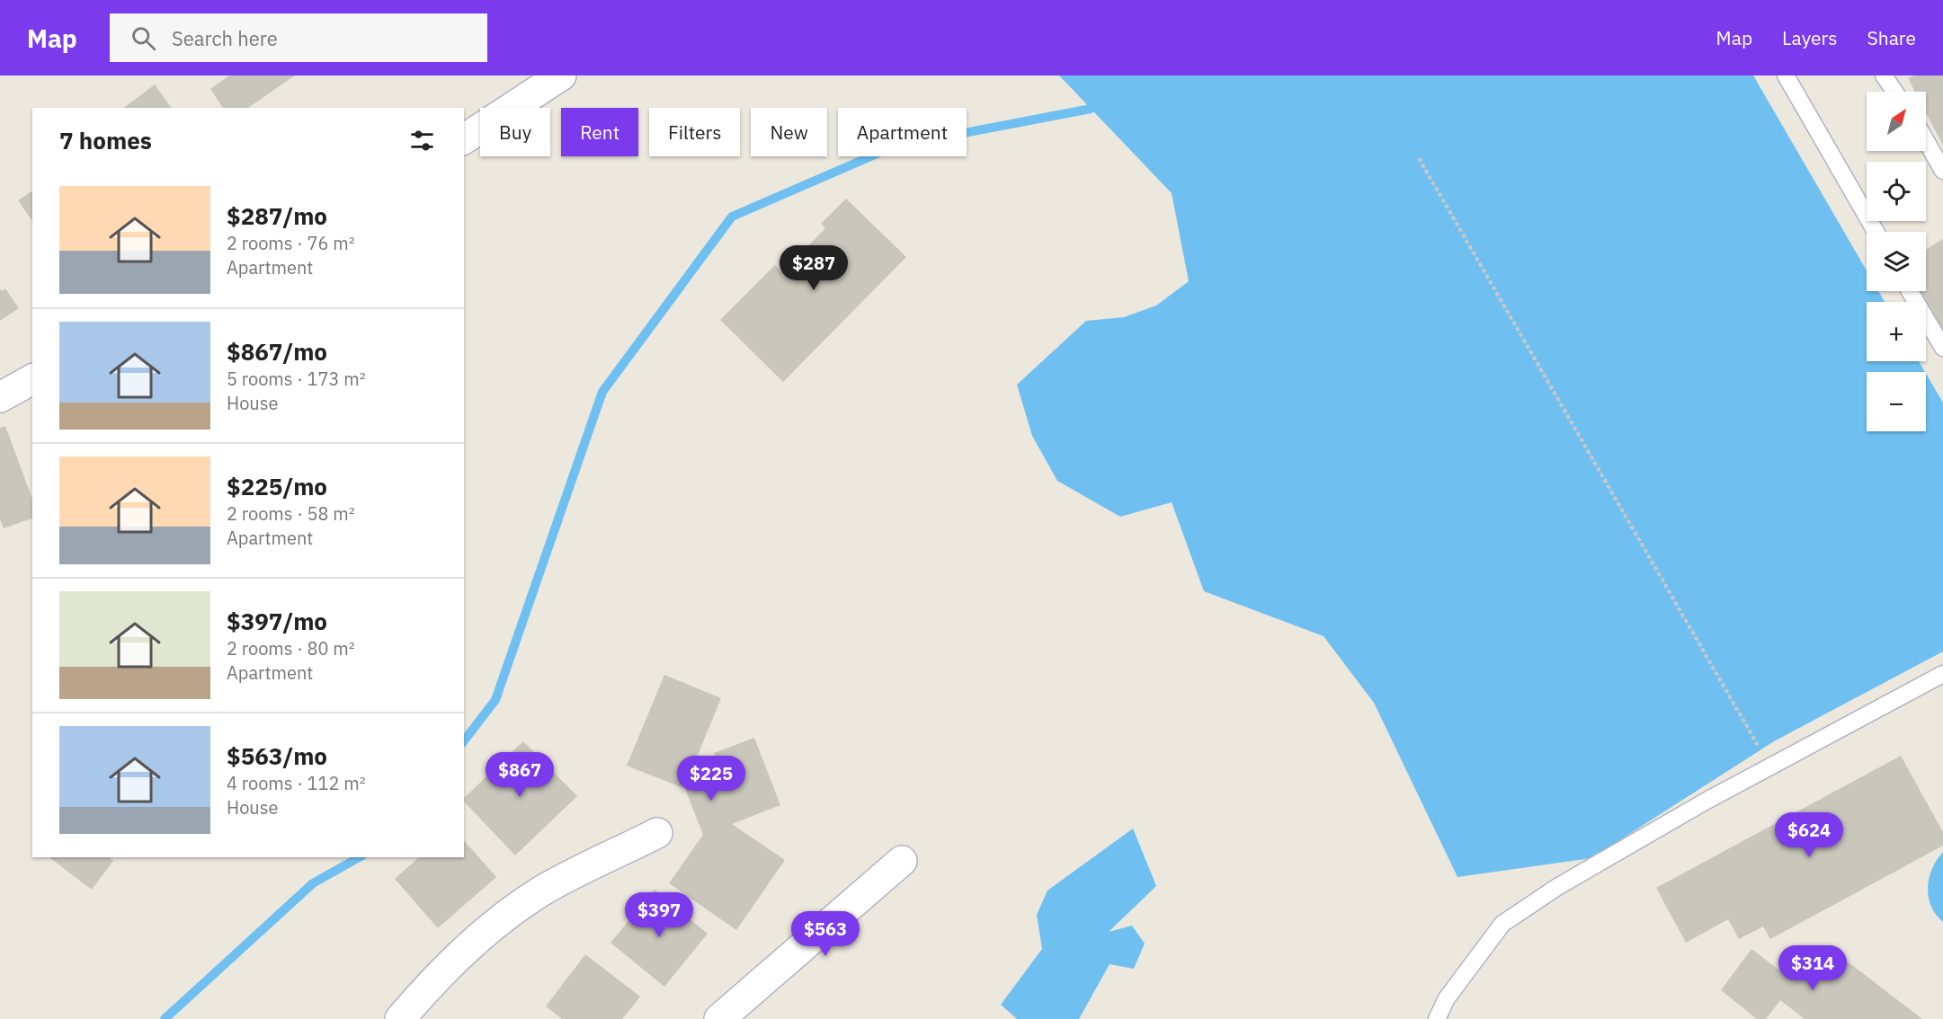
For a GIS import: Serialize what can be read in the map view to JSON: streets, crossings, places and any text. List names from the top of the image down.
{
  "north": "top right",
  "page": {
    "header": "Map",
    "search": "Search here",
    "nav": ["Map", "Layers", "Share"],
    "map_buttons": ["+", "−"],
    "chip": [
      "Buy",
      "Rent",
      "Filters",
      "New",
      "Apartment"
    ],
    "heading": "7 homes",
    "list": [
      {
        "name": "$287/mo",
        "note": "2 rooms · 76 m² · Apartment"
      },
      {
        "name": "$867/mo",
        "note": "5 rooms · 173 m² · House"
      },
      {
        "name": "$225/mo",
        "note": "2 rooms · 58 m² · Apartment"
      },
      {
        "name": "$397/mo",
        "note": "2 rooms · 80 m² · Apartment"
      },
      {
        "name": "$563/mo",
        "note": "4 rooms · 112 m² · House"
      }
    ],
    "price": [
      "$287",
      "$867",
      "$225",
      "$624",
      "$397",
      "$563",
      "$314"
    ]
  }
}
